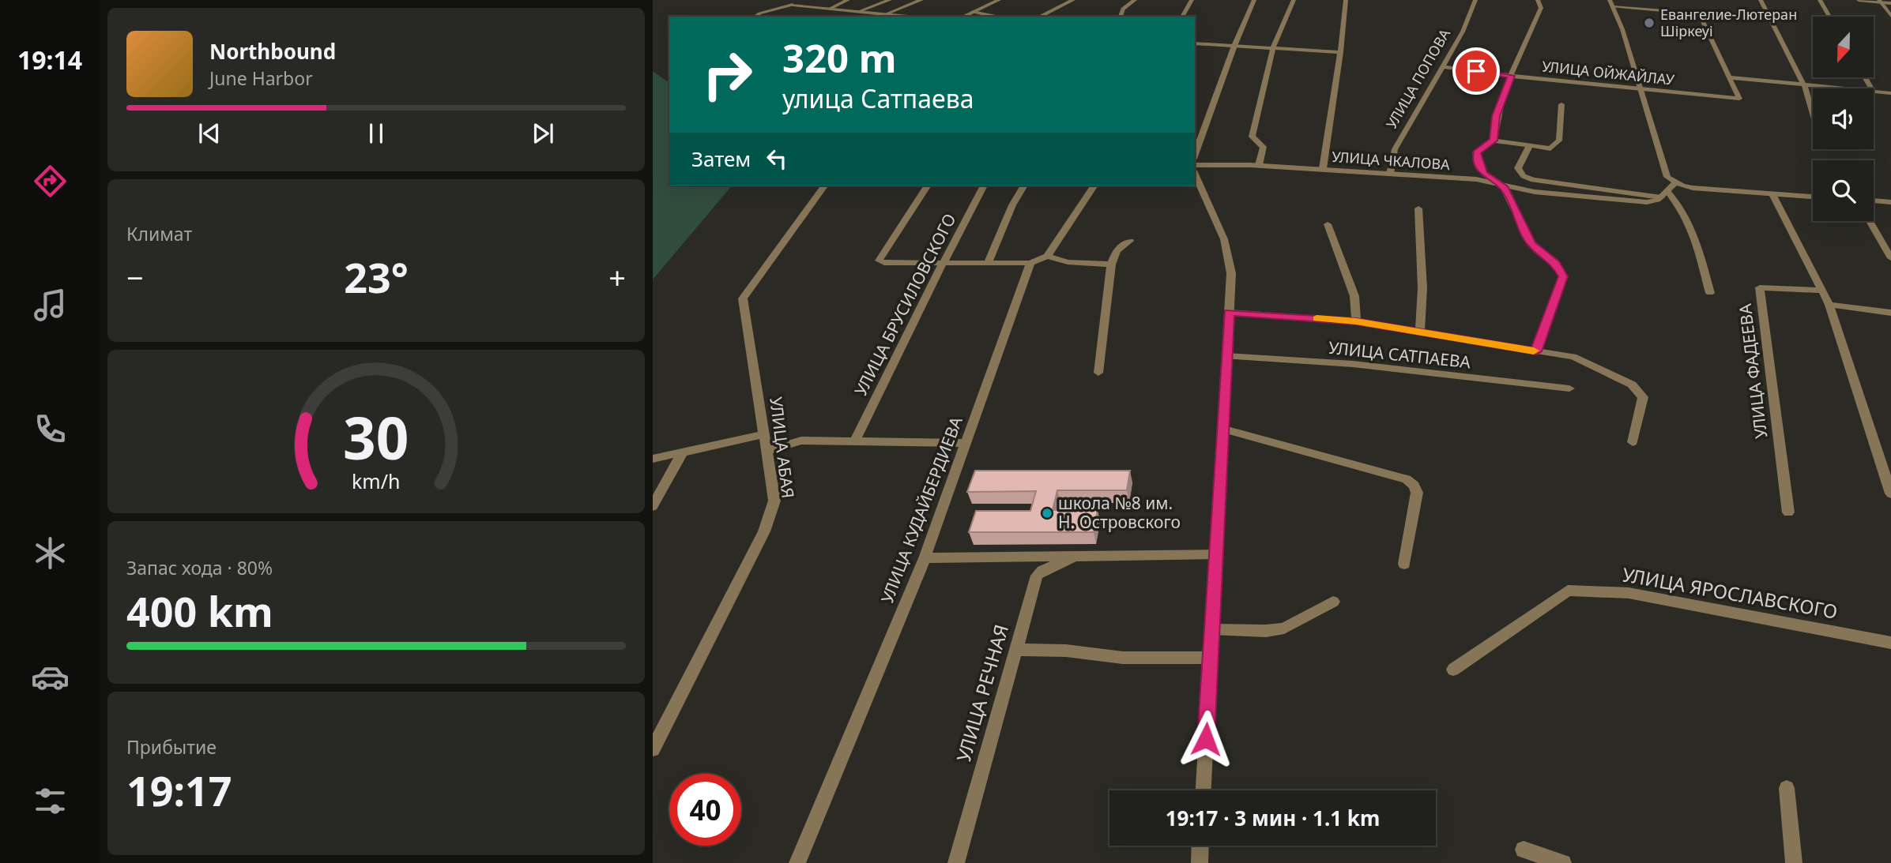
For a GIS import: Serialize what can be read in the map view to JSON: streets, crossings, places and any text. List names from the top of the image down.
{
  "streets": {
    "street": [
      "УЛИЦА ОЙЖАЙЛАУ",
      "УЛИЦА ПОПОВА",
      "УЛИЦА ЧКАЛОВА",
      "УЛИЦА БРУСИЛОВСКОГО",
      "УЛИЦА САТПАЕВА",
      "УЛИЦА ФАДЕЕВА",
      "УЛИЦА АБАЯ",
      "УЛИЦА КУДАЙБЕРДИЕВА",
      "УЛИЦА ЯРОСЛАВСКОГО",
      "УЛИЦА РЕЧНАЯ"
    ]
  },
  "crossings": [
    ["УЛИЦА ОЙЖАЙЛАУ", "УЛИЦА ПОПОВА"],
    ["УЛИЦА ПОПОВА", "УЛИЦА ЧКАЛОВА"]
  ],
  "places": ["Евангелие-Лютеран Шіркеуі", "школа №8 им. Н. Островского"],
  "north": "bottom",
  "page": {
    "tabs": "19:14",
    "turn": ["320 m", "улица Сатпаева"],
    "song": ["Northbound", "June Harbor"],
    "then": "Затем",
    "tile": [
      "Климат",
      ["Запас хода · 80%", "400 km"],
      ["Прибытие", "19:17"]
    ],
    "heat": ["−", "23°", "+"],
    "limit": "40",
    "trip": "19:17 · 3 мин · 1.1 km",
    "gauge": ["30", "km/h"]
  }
}
